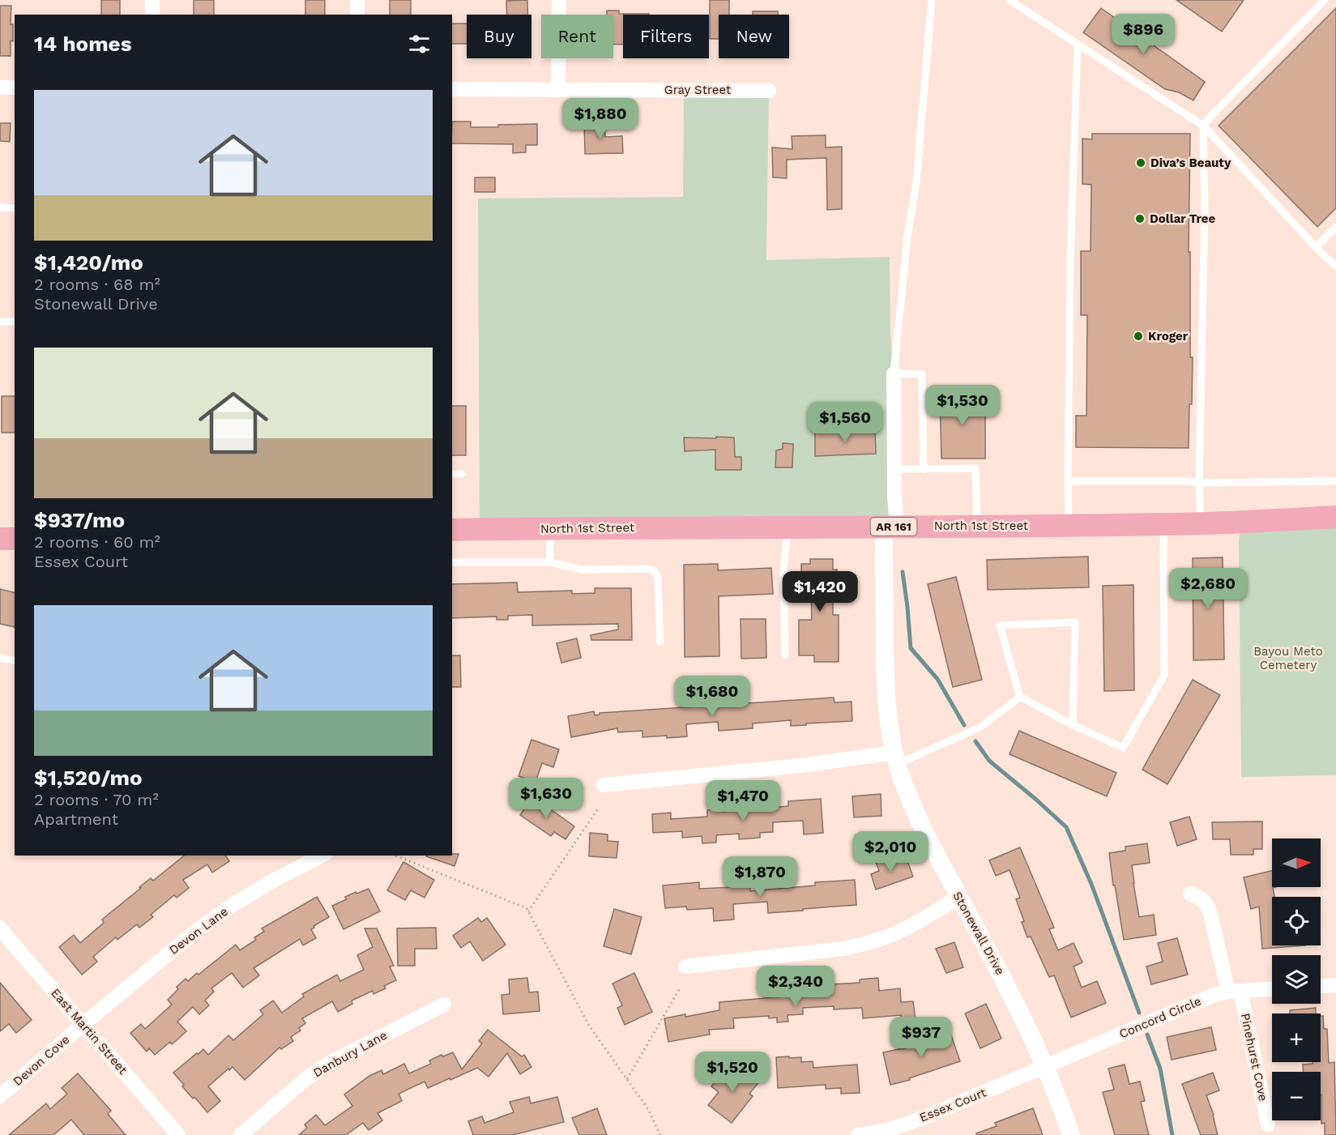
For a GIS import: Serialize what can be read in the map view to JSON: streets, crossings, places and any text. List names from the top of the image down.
{
  "streets": {
    "main road": ["North 1st Street", "AR 161"],
    "street": [
      "Gray Street",
      "Devon Lane",
      "Stonewall Drive",
      "Concord Circle",
      "East Martin Street",
      "Danbury Lane",
      "Pinehurst Cove",
      "Devon Cove",
      "Essex Court"
    ]
  },
  "crossings": [
    ["North 1st Street", "Stonewall Drive"],
    ["Devon Lane", "East Martin Street"],
    ["Devon Lane", "Devon Cove"],
    ["Stonewall Drive", "Concord Circle"],
    ["Stonewall Drive", "Essex Court"],
    ["Concord Circle", "Pinehurst Cove"],
    ["Concord Circle", "Essex Court"],
    ["East Martin Street", "Devon Cove"]
  ],
  "parks": ["Bayou Meto Cemetery"],
  "places": ["Diva’s Beauty", "Dollar Tree", "Kroger"],
  "north": "right",
  "page": {
    "price": [
      "$896",
      "$1,880",
      "$1,530",
      "$1,560",
      "$2,680",
      "$1,420",
      "$1,680",
      "$1,630",
      "$1,470",
      "$2,010",
      "$1,870",
      "$2,340",
      "$937",
      "$1,520"
    ],
    "chip": [
      "Buy",
      "Rent",
      "Filters",
      "New"
    ],
    "heading": "14 homes",
    "list": [
      {
        "name": "$1,420/mo",
        "note": "2 rooms · 68 m² · Stonewall Drive"
      },
      {
        "name": "$937/mo",
        "note": "2 rooms · 60 m² · Essex Court"
      },
      {
        "name": "$1,520/mo",
        "note": "2 rooms · 70 m² · Apartment"
      }
    ],
    "map_buttons": ["+", "−"]
  }
}
